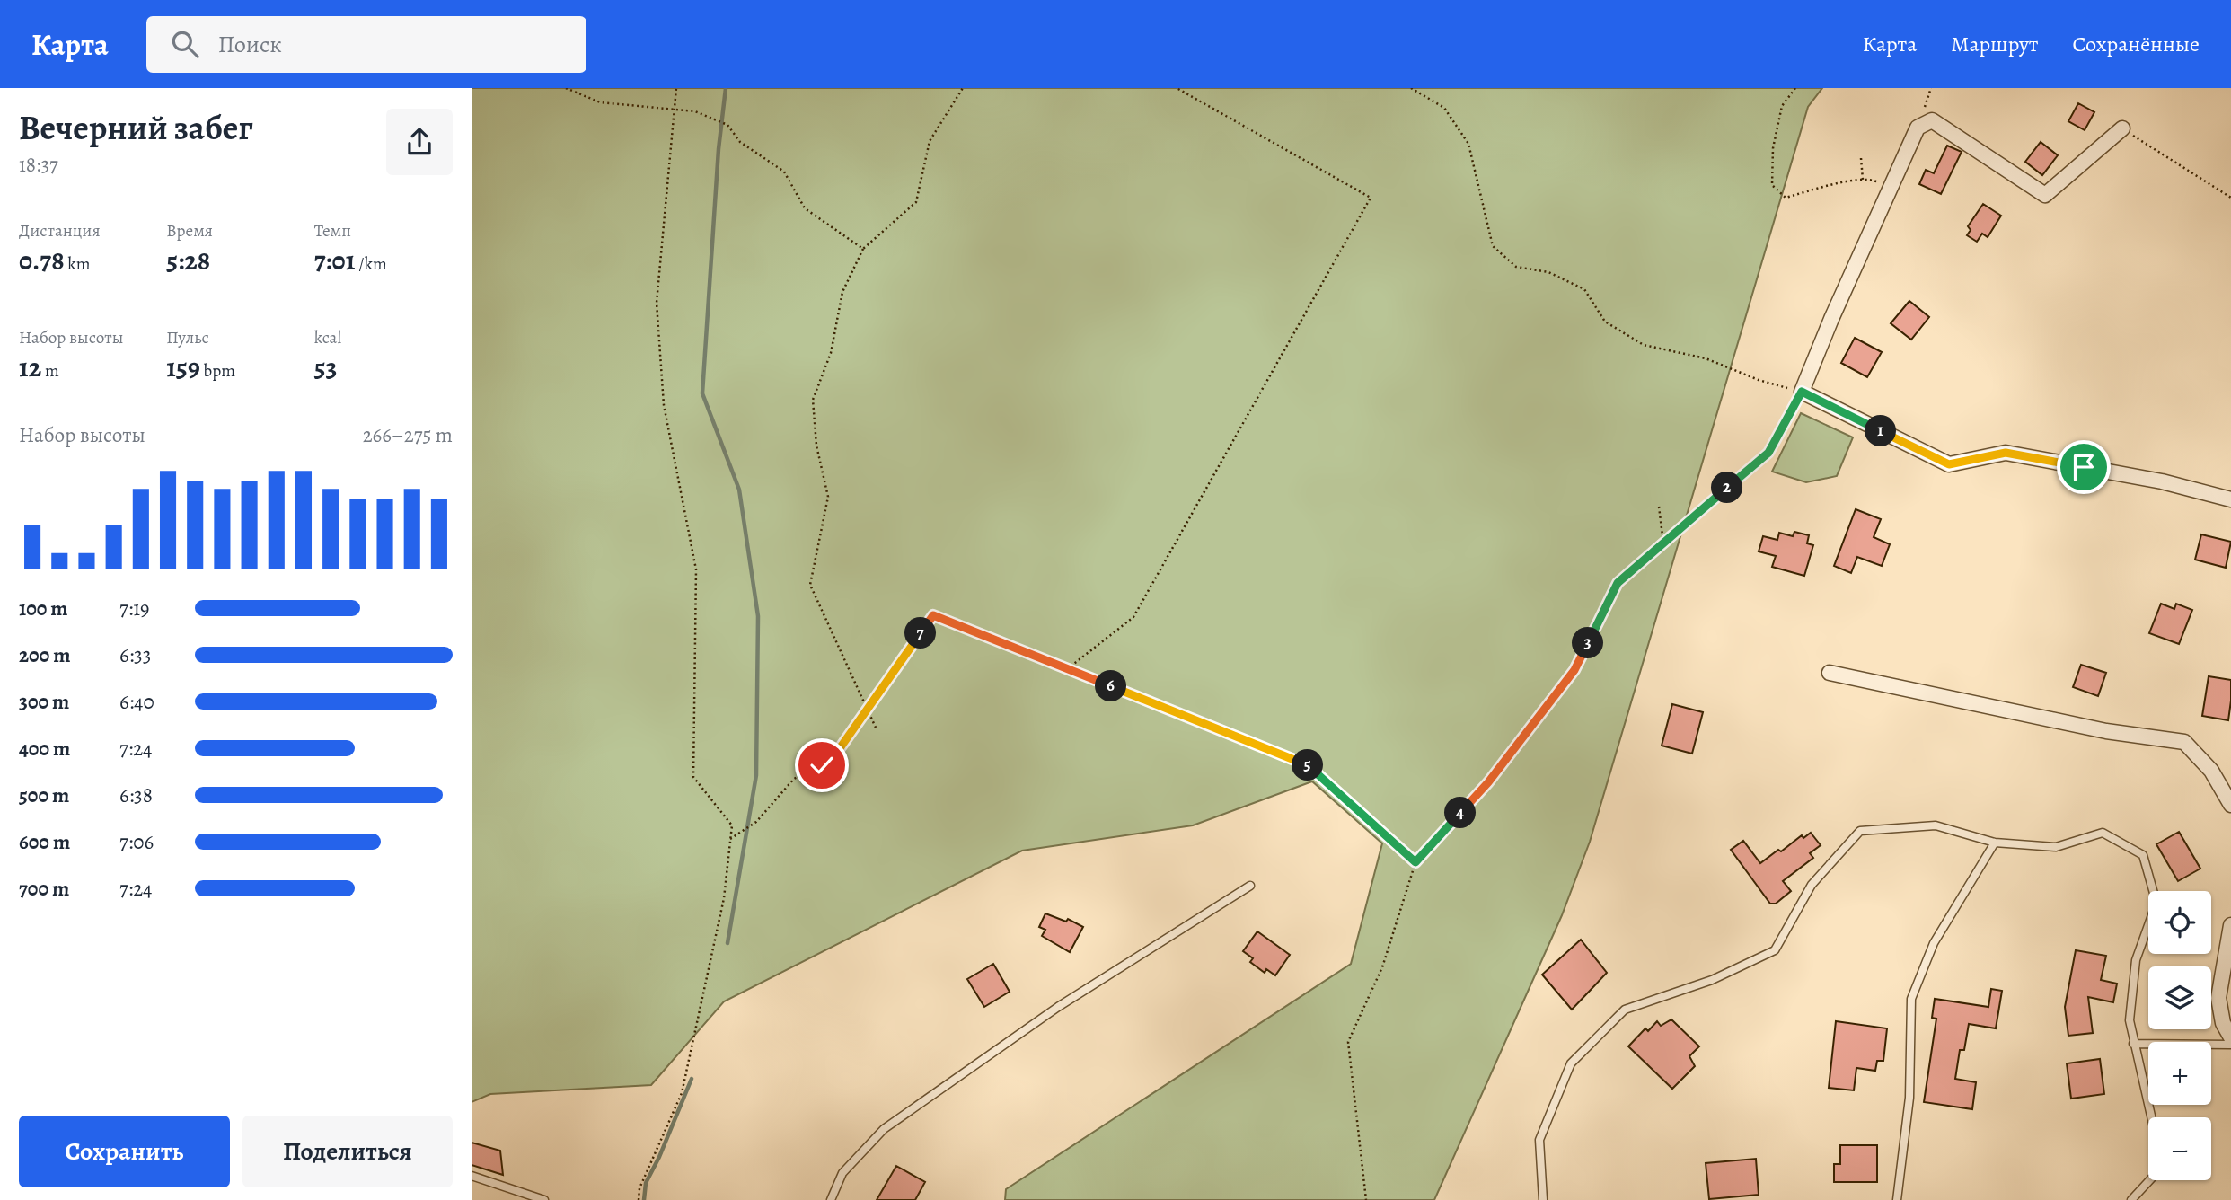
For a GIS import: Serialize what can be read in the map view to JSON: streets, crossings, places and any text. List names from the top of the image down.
{
  "page": {
    "header": "Карта",
    "search": "Поиск",
    "nav": ["Карта", "Маршрут", "Сохранённые"],
    "heading": ["Вечерний забег", "18:37"],
    "stats": [
      ["Дистанция", "0.78 km"],
      ["Время", "5:28"],
      ["Темп", "7:01 /km"],
      ["Набор высоты", "12 m"],
      ["Пульс", "159 bpm"],
      ["kcal", "53"]
    ],
    "chart": ["Набор высоты", "266–275 m"],
    "pins": [
      "1",
      "2",
      "7",
      "3",
      "6",
      "5",
      "4"
    ],
    "list": [
      {
        "name": "100 m",
        "note": "7:19"
      },
      {
        "name": "200 m",
        "note": "6:33"
      },
      {
        "name": "300 m",
        "note": "6:40"
      },
      {
        "name": "400 m",
        "note": "7:24"
      },
      {
        "name": "500 m",
        "note": "6:38"
      },
      {
        "name": "600 m",
        "note": "7:06"
      },
      {
        "name": "700 m",
        "note": "7:24"
      }
    ],
    "map_buttons": ["+", "−"],
    "buttons": ["Сохранить", "Поделиться"]
  }
}
